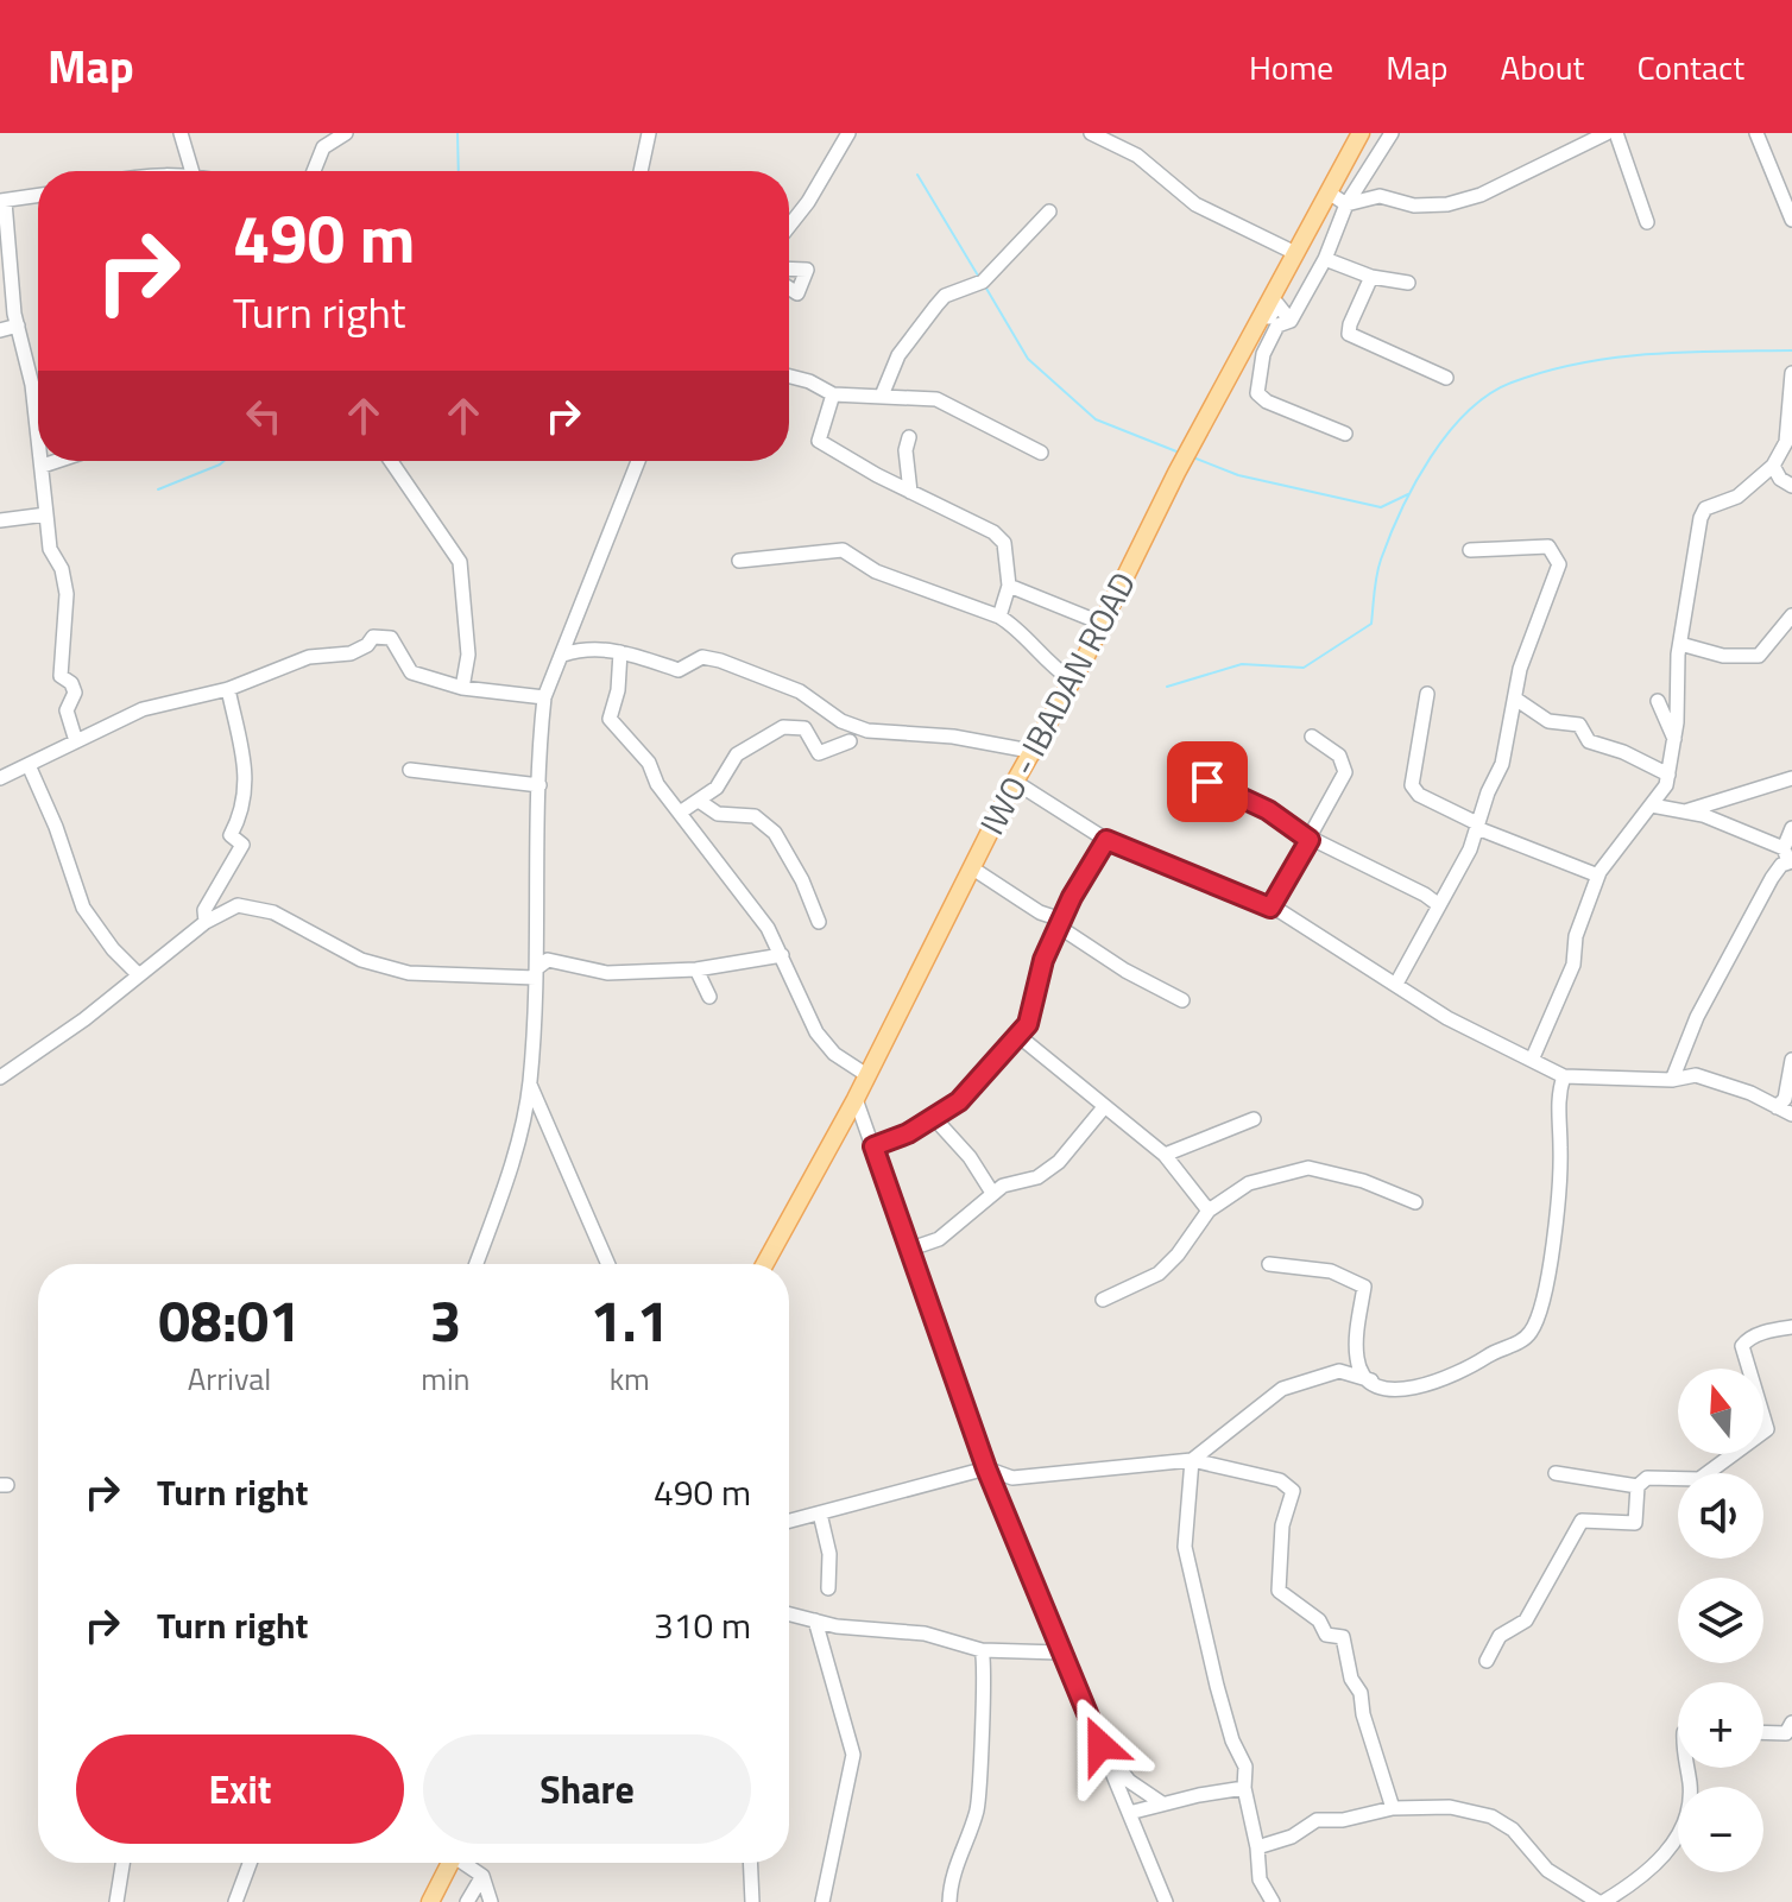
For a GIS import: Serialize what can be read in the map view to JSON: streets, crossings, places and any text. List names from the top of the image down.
{
  "streets": {
    "main road": ["IWO - IBADAN ROAD"]
  },
  "north": "top",
  "page": {
    "header": "Map",
    "nav": [
      "Home",
      "Map",
      "About",
      "Contact"
    ],
    "turn": ["490 m", "Turn right"],
    "eta": [
      "08:01",
      "Arrival",
      "3",
      "min",
      "1.1",
      "km"
    ],
    "map_buttons": ["+", "−"],
    "list": [
      {
        "name": "Turn right",
        "value": "490 m"
      },
      {
        "name": "Turn right",
        "value": "310 m"
      }
    ],
    "buttons": ["Exit", "Share"]
  }
}
